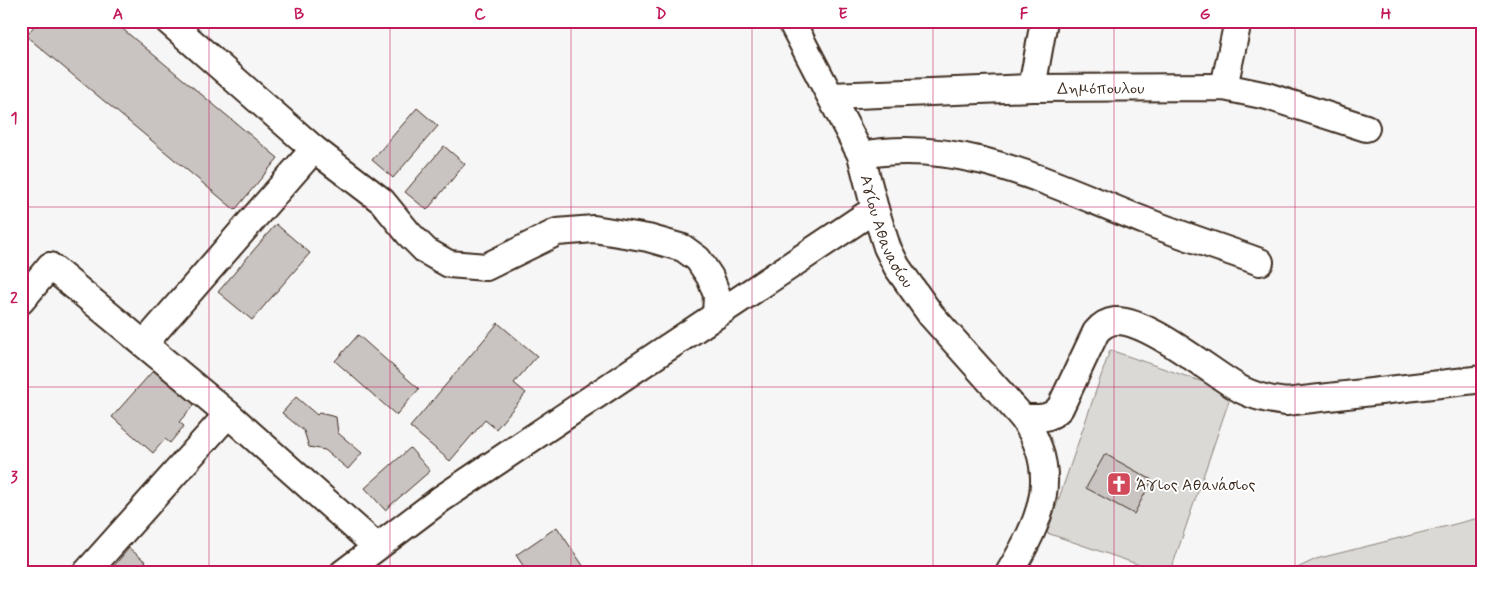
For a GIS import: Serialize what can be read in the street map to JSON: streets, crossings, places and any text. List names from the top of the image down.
{
  "streets": {
    "street": ["Δημόπουλου", "Αγίου Αθανασίου"]
  },
  "crossings": [
    ["Δημόπουλου", "Αγίου Αθανασίου"]
  ],
  "places": {
    "church": ["Άγιος Αθανάσιος"]
  },
  "grid": {
    "columns": [
      "A",
      "B",
      "C",
      "D",
      "E",
      "F",
      "G",
      "H"
    ],
    "rows": ["1", "2", "3"]
  }
}
